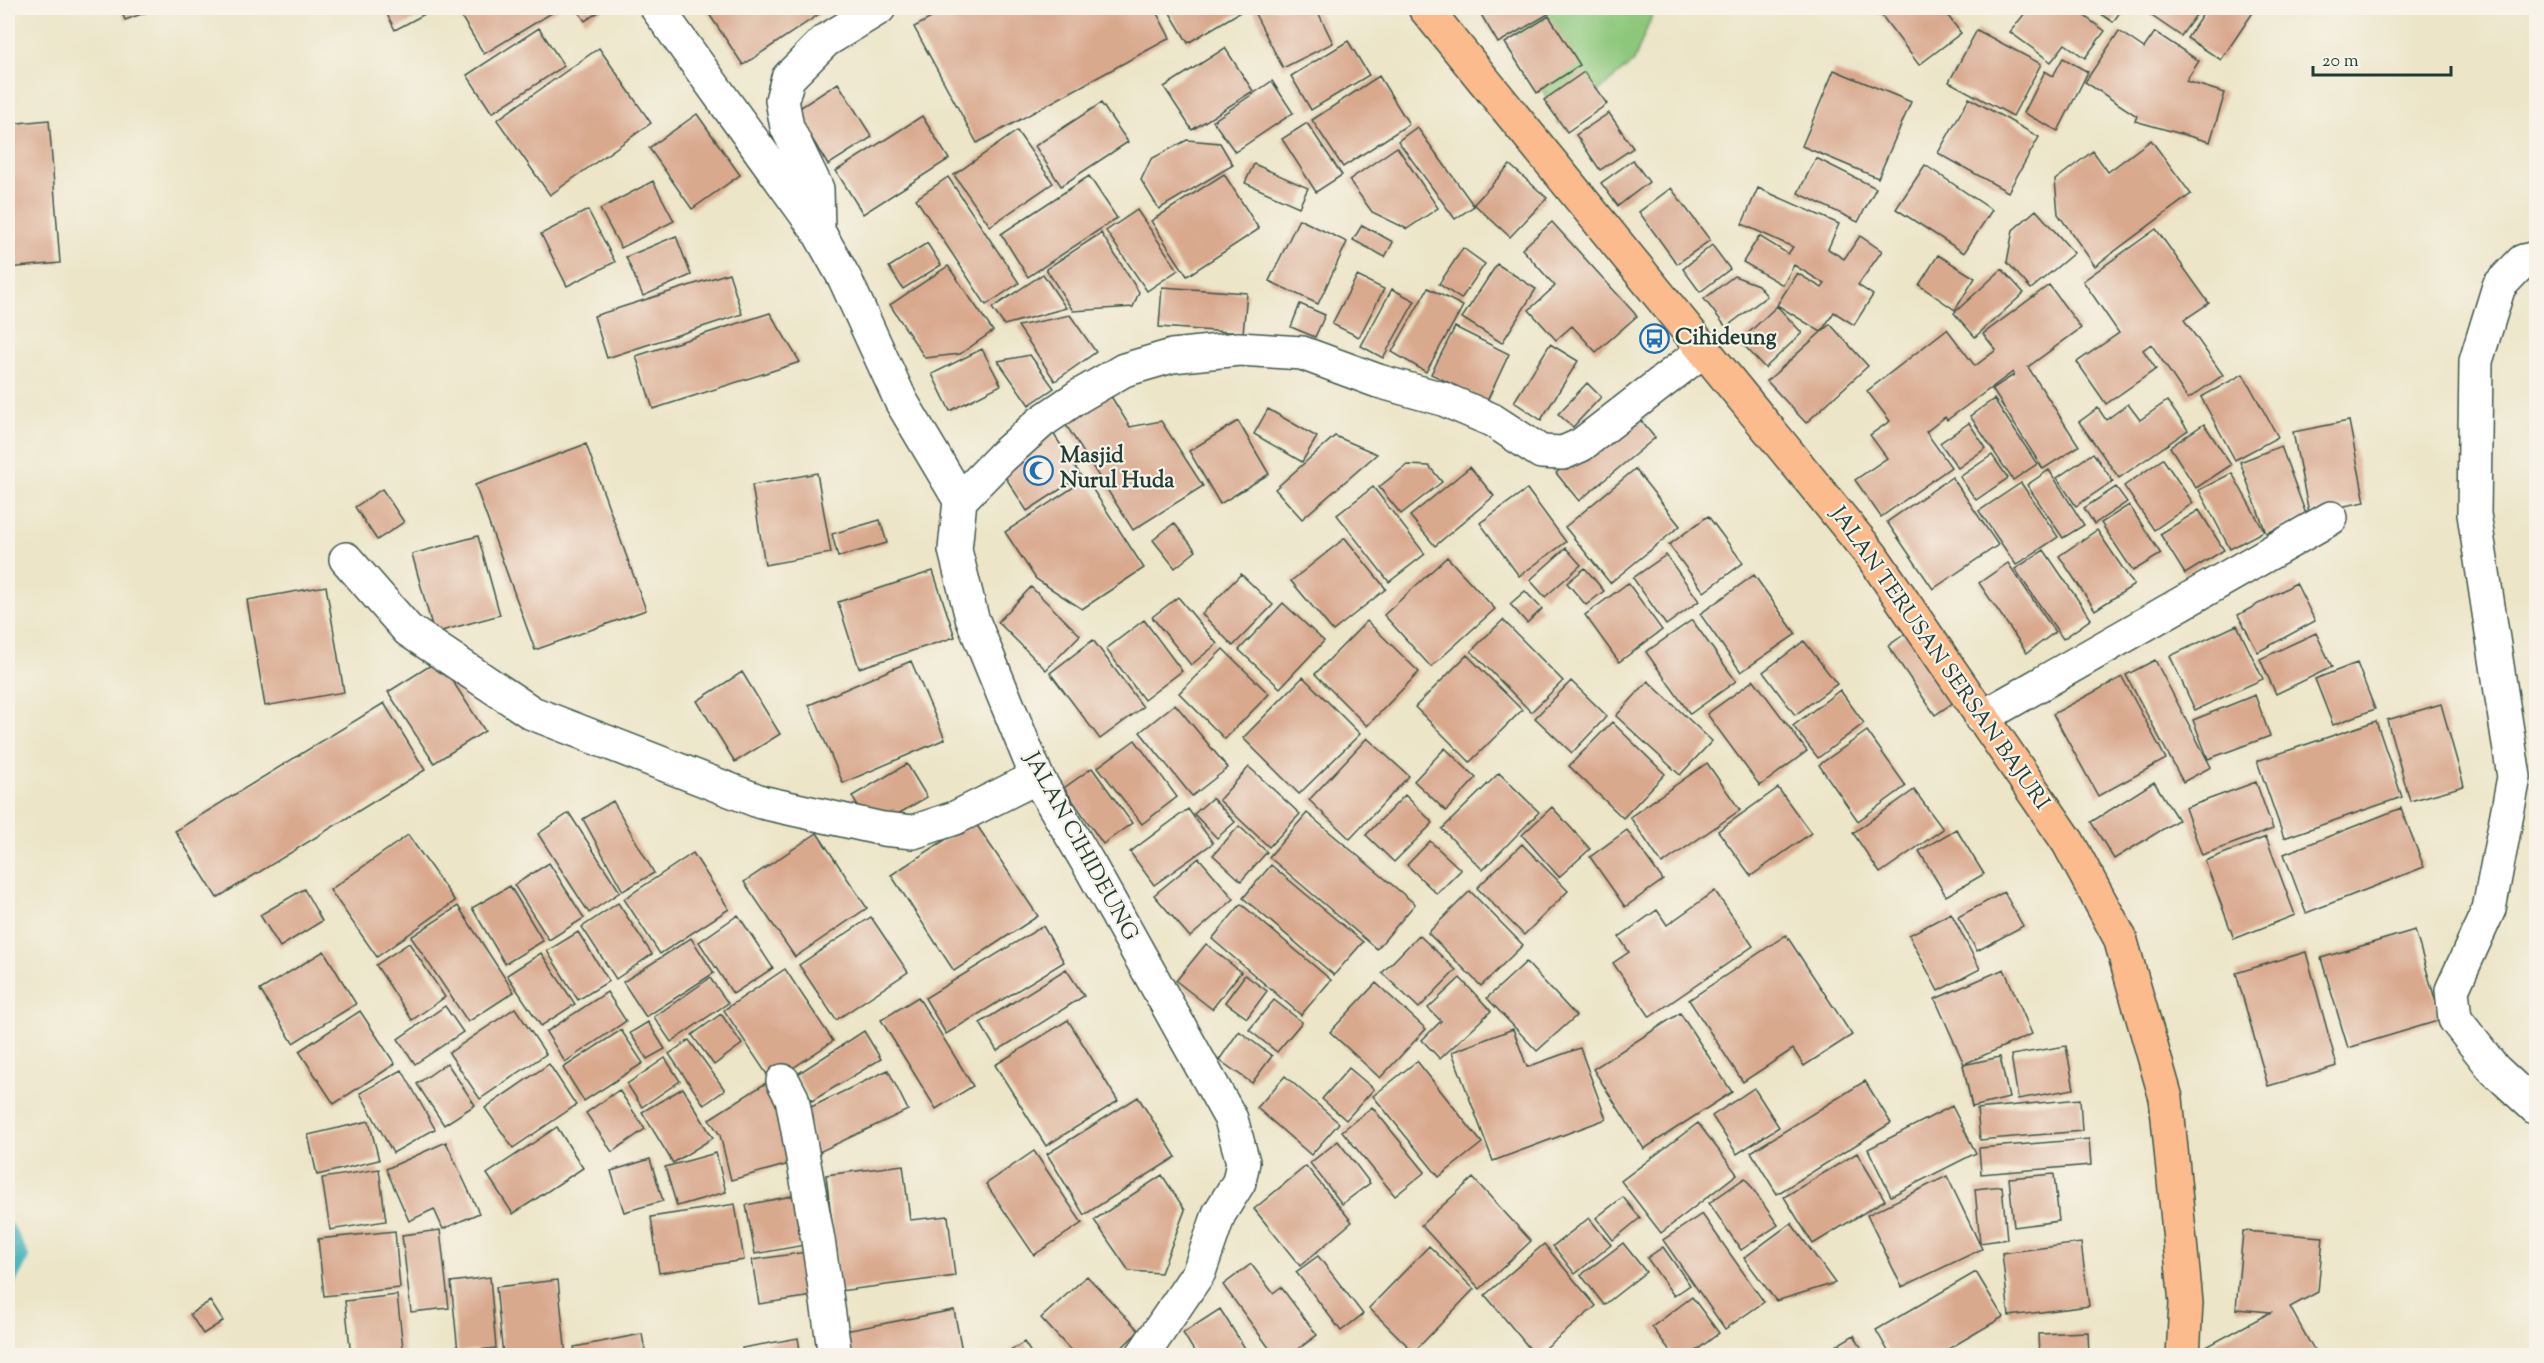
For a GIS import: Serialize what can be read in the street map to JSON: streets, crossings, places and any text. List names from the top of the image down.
{
  "streets": {
    "main road": ["JALAN TERUSAN SERSAN BAJURI"],
    "street": ["JALAN CIHIDEUNG"]
  },
  "places": {
    "bus stop": ["Cihideung"],
    "mosque": ["Masjid Nurul Huda"]
  },
  "scale_bar": "20 m"
}
